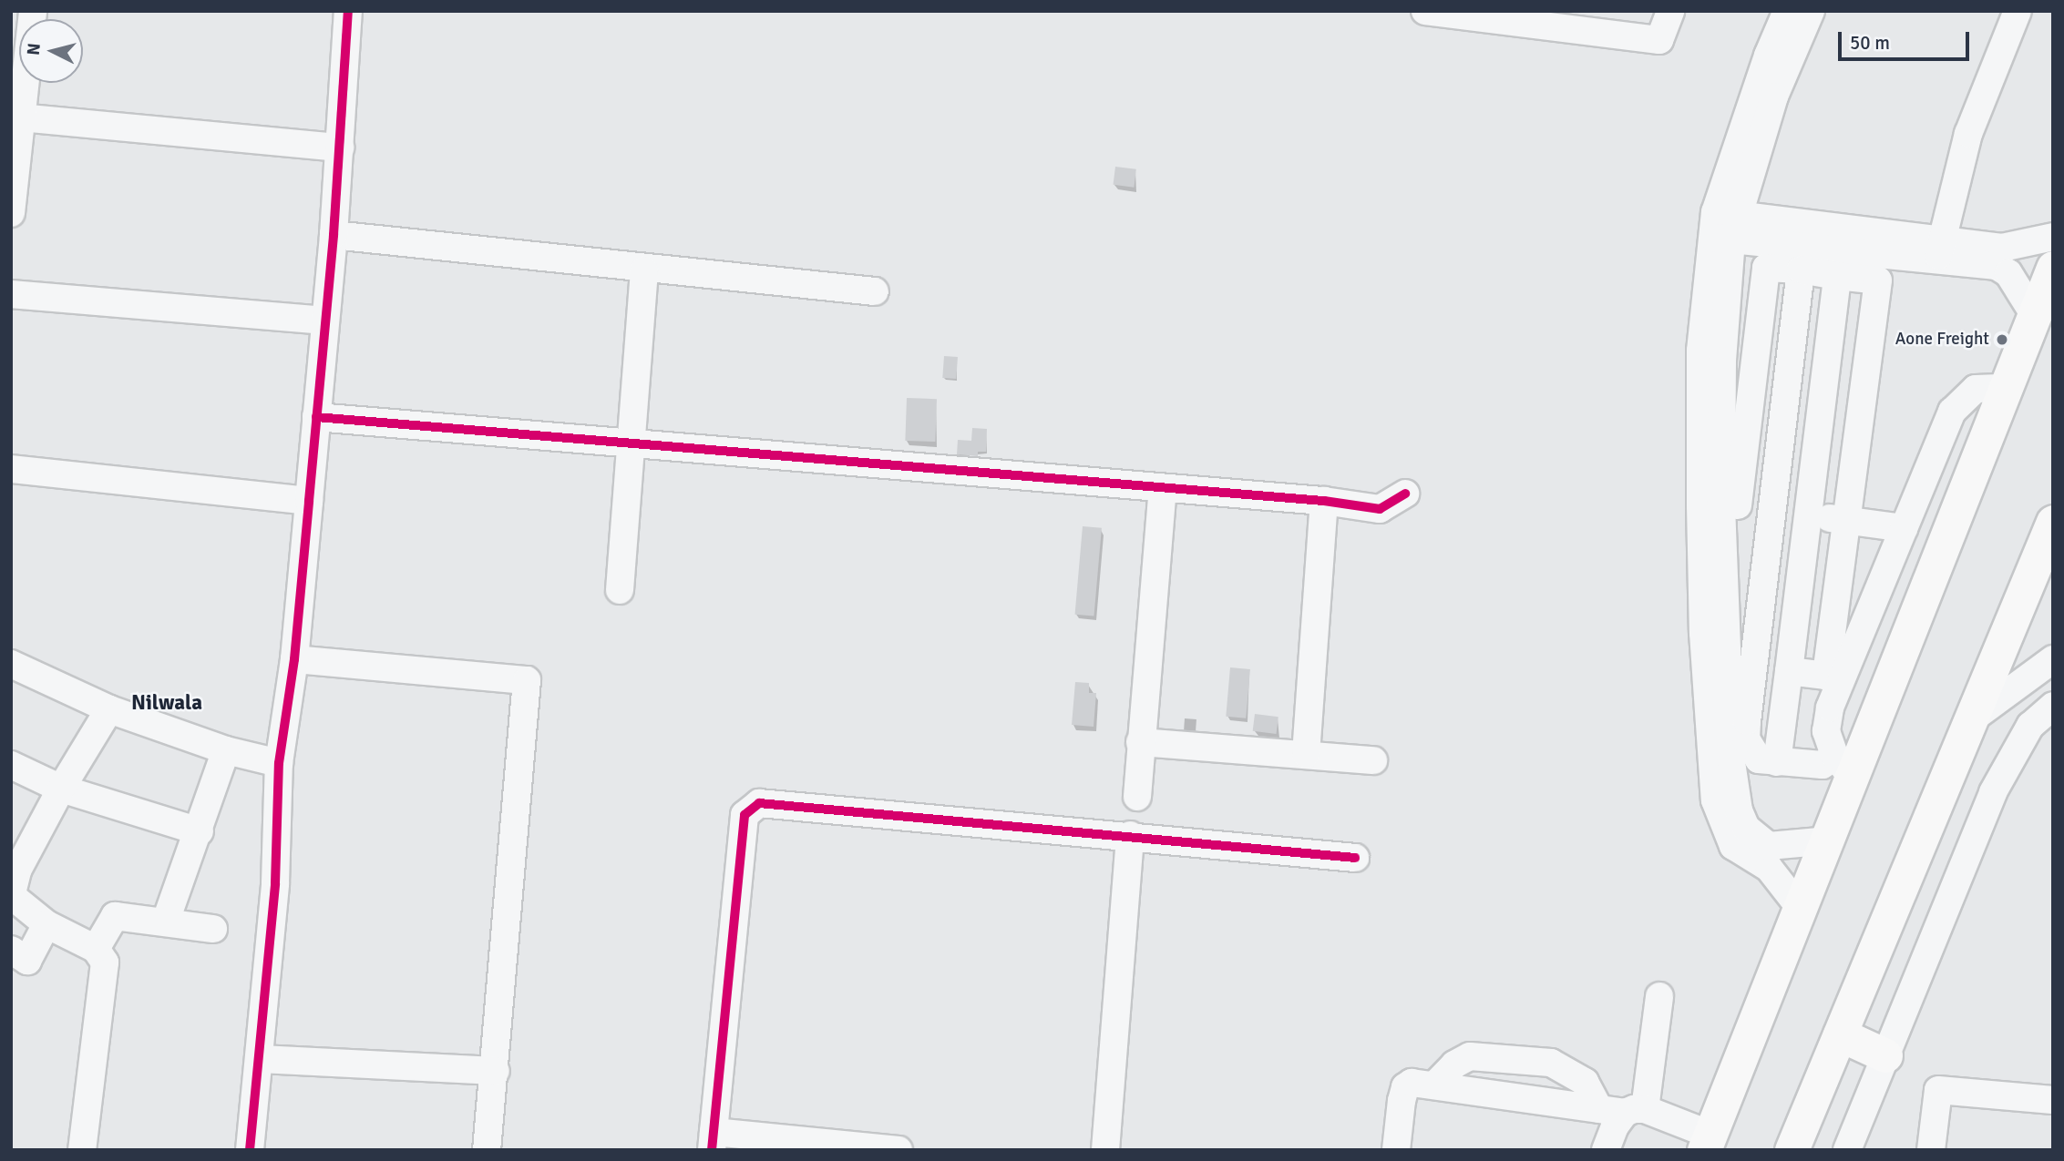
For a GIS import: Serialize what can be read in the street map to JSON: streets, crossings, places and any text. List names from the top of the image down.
{
  "districts": ["Nilwala"],
  "places": ["Aone Freight"],
  "scale_bar": "50 m",
  "north": "left"
}
